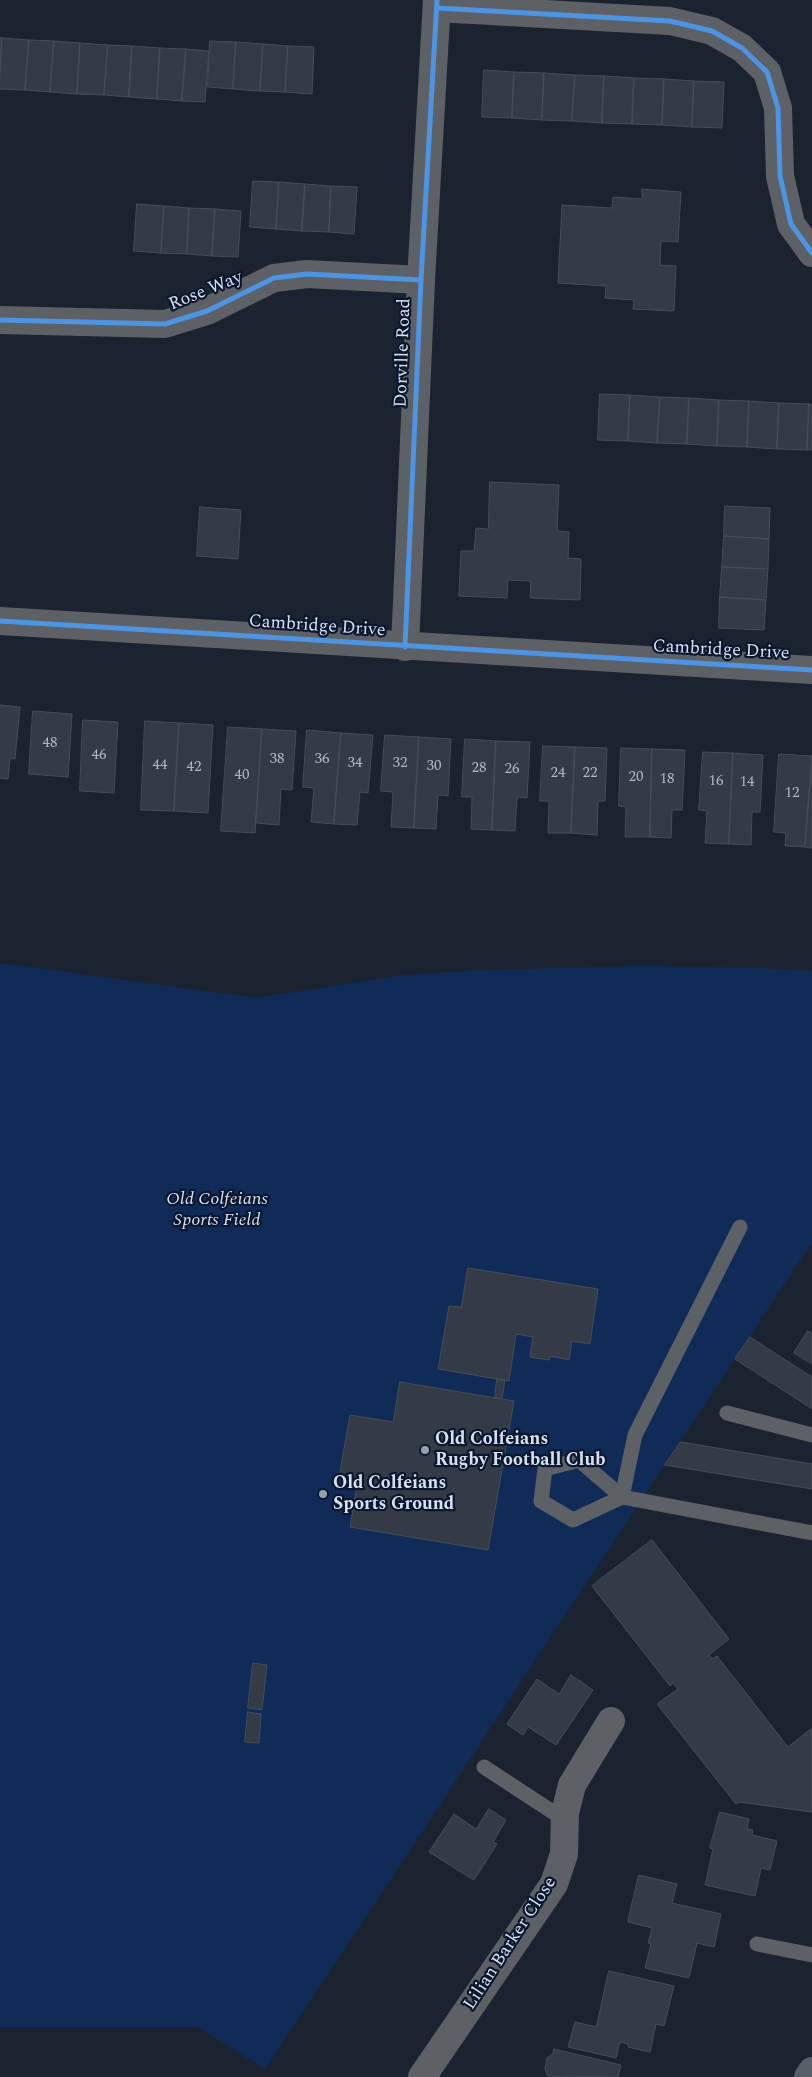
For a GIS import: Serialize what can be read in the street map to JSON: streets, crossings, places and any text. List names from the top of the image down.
{
  "streets": {
    "street": [
      "Rose Way",
      "Dorville Road",
      "Cambridge Drive",
      "Lilian Barker Close"
    ]
  },
  "crossings": [
    ["Rose Way", "Dorville Road"],
    ["Dorville Road", "Cambridge Drive"]
  ],
  "parks": ["Old Colfeians Sports Field"],
  "places": ["Old Colfeians Rugby Football Club", "Old Colfeians Sports Ground"],
  "house_numbers": [
    "48",
    "46",
    "38",
    "36",
    "34",
    "32",
    "44",
    "30",
    "42",
    "28",
    "26",
    "24",
    "22",
    "40",
    "20",
    "18",
    "16",
    "14",
    "12"
  ]
}
